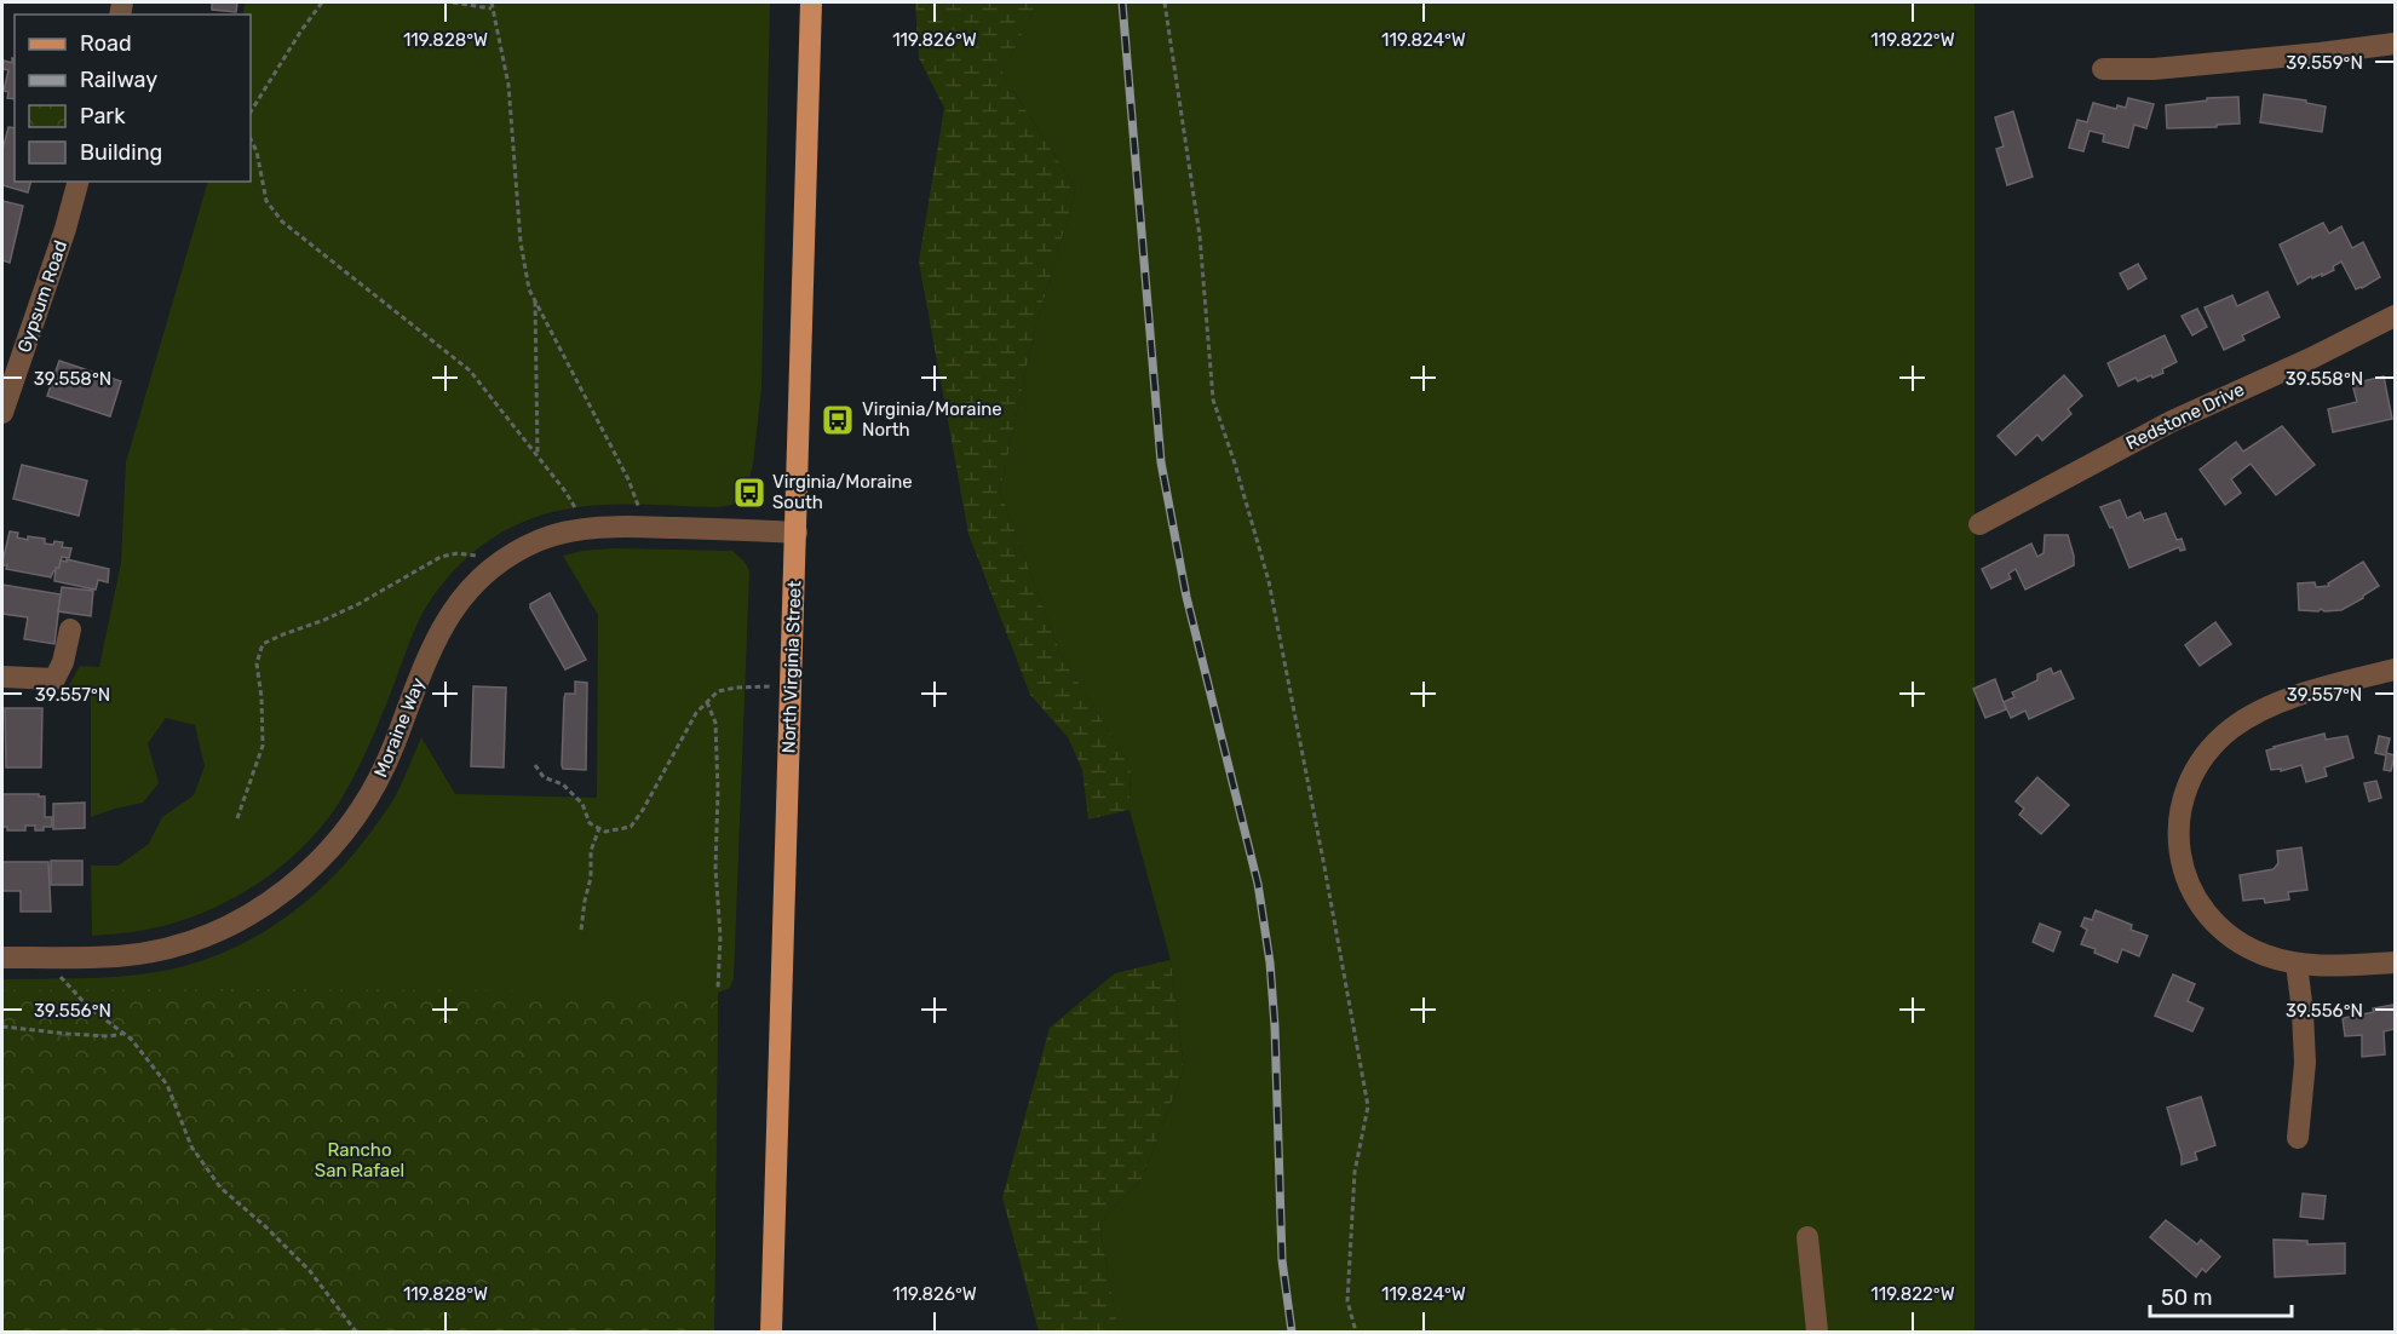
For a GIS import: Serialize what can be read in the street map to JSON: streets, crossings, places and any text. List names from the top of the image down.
{
  "streets": {
    "main road": ["North Virginia Street"],
    "street": ["Gypsum Road", "Redstone Drive", "Moraine Way"]
  },
  "crossings": [
    ["North Virginia Street", "Moraine Way"]
  ],
  "parks": ["Rancho San Rafael"],
  "places": {
    "bus stop": ["Virginia/Moraine North", "Virginia/Moraine South"]
  },
  "legend": [
    "Road",
    "Railway",
    "Park",
    "Building"
  ],
  "scale_bar": "50 m",
  "coordinates": [
    "119.828°W",
    "119.826°W",
    "119.824°W",
    "119.822°W",
    "39.559°N",
    "39.558°N",
    "39.557°N",
    "39.556°N"
  ]
}
